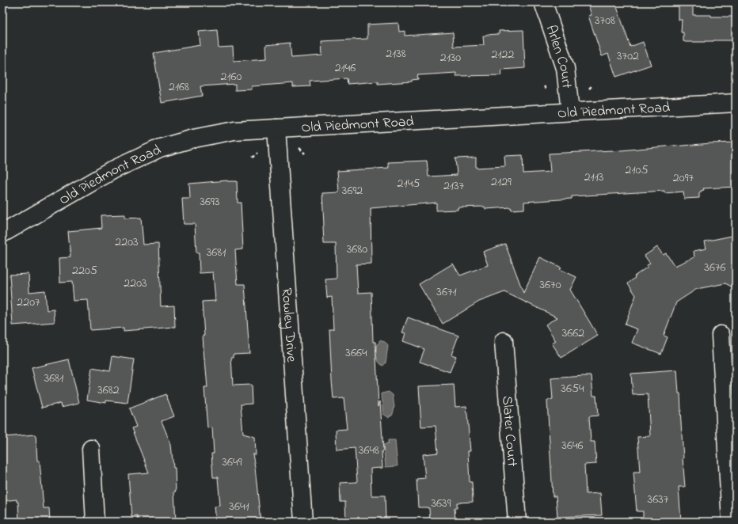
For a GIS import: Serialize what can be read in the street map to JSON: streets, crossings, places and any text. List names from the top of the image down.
{
  "streets": {
    "street": [
      "Arlen Court",
      "Old Piedmont Road",
      "Rowley Drive",
      "Slater Court"
    ]
  },
  "crossings": [
    ["Arlen Court", "Old Piedmont Road"],
    ["Old Piedmont Road", "Rowley Drive"]
  ],
  "house_numbers": [
    "3708",
    "2138",
    "2122",
    "3702",
    "2130",
    "2146",
    "2160",
    "2168",
    "2105",
    "2113",
    "2097",
    "2129",
    "2145",
    "2137",
    "3692",
    "3693",
    "2203",
    "3680",
    "3681",
    "3676",
    "2205",
    "2203",
    "3670",
    "3671",
    "2207",
    "3662",
    "3664",
    "3681",
    "3654",
    "3682",
    "3646",
    "3648",
    "3649",
    "3637",
    "3639",
    "3641"
  ]
}
